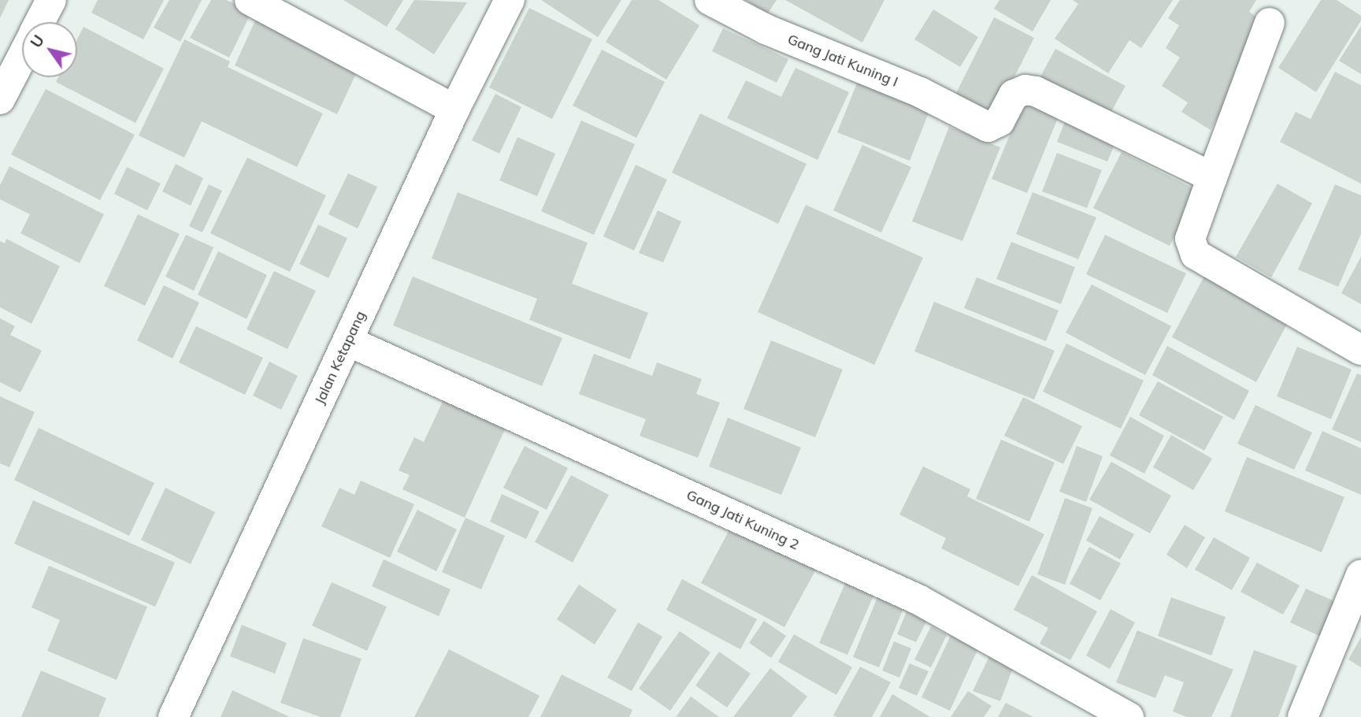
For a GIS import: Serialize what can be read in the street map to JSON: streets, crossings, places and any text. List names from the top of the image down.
{
  "streets": {
    "street": ["Gang Jati Kuning I", "Jalan Ketapang", "Gang Jati Kuning 2"]
  },
  "crossings": [
    ["Jalan Ketapang", "Gang Jati Kuning 2"]
  ],
  "north": "top left"
}
